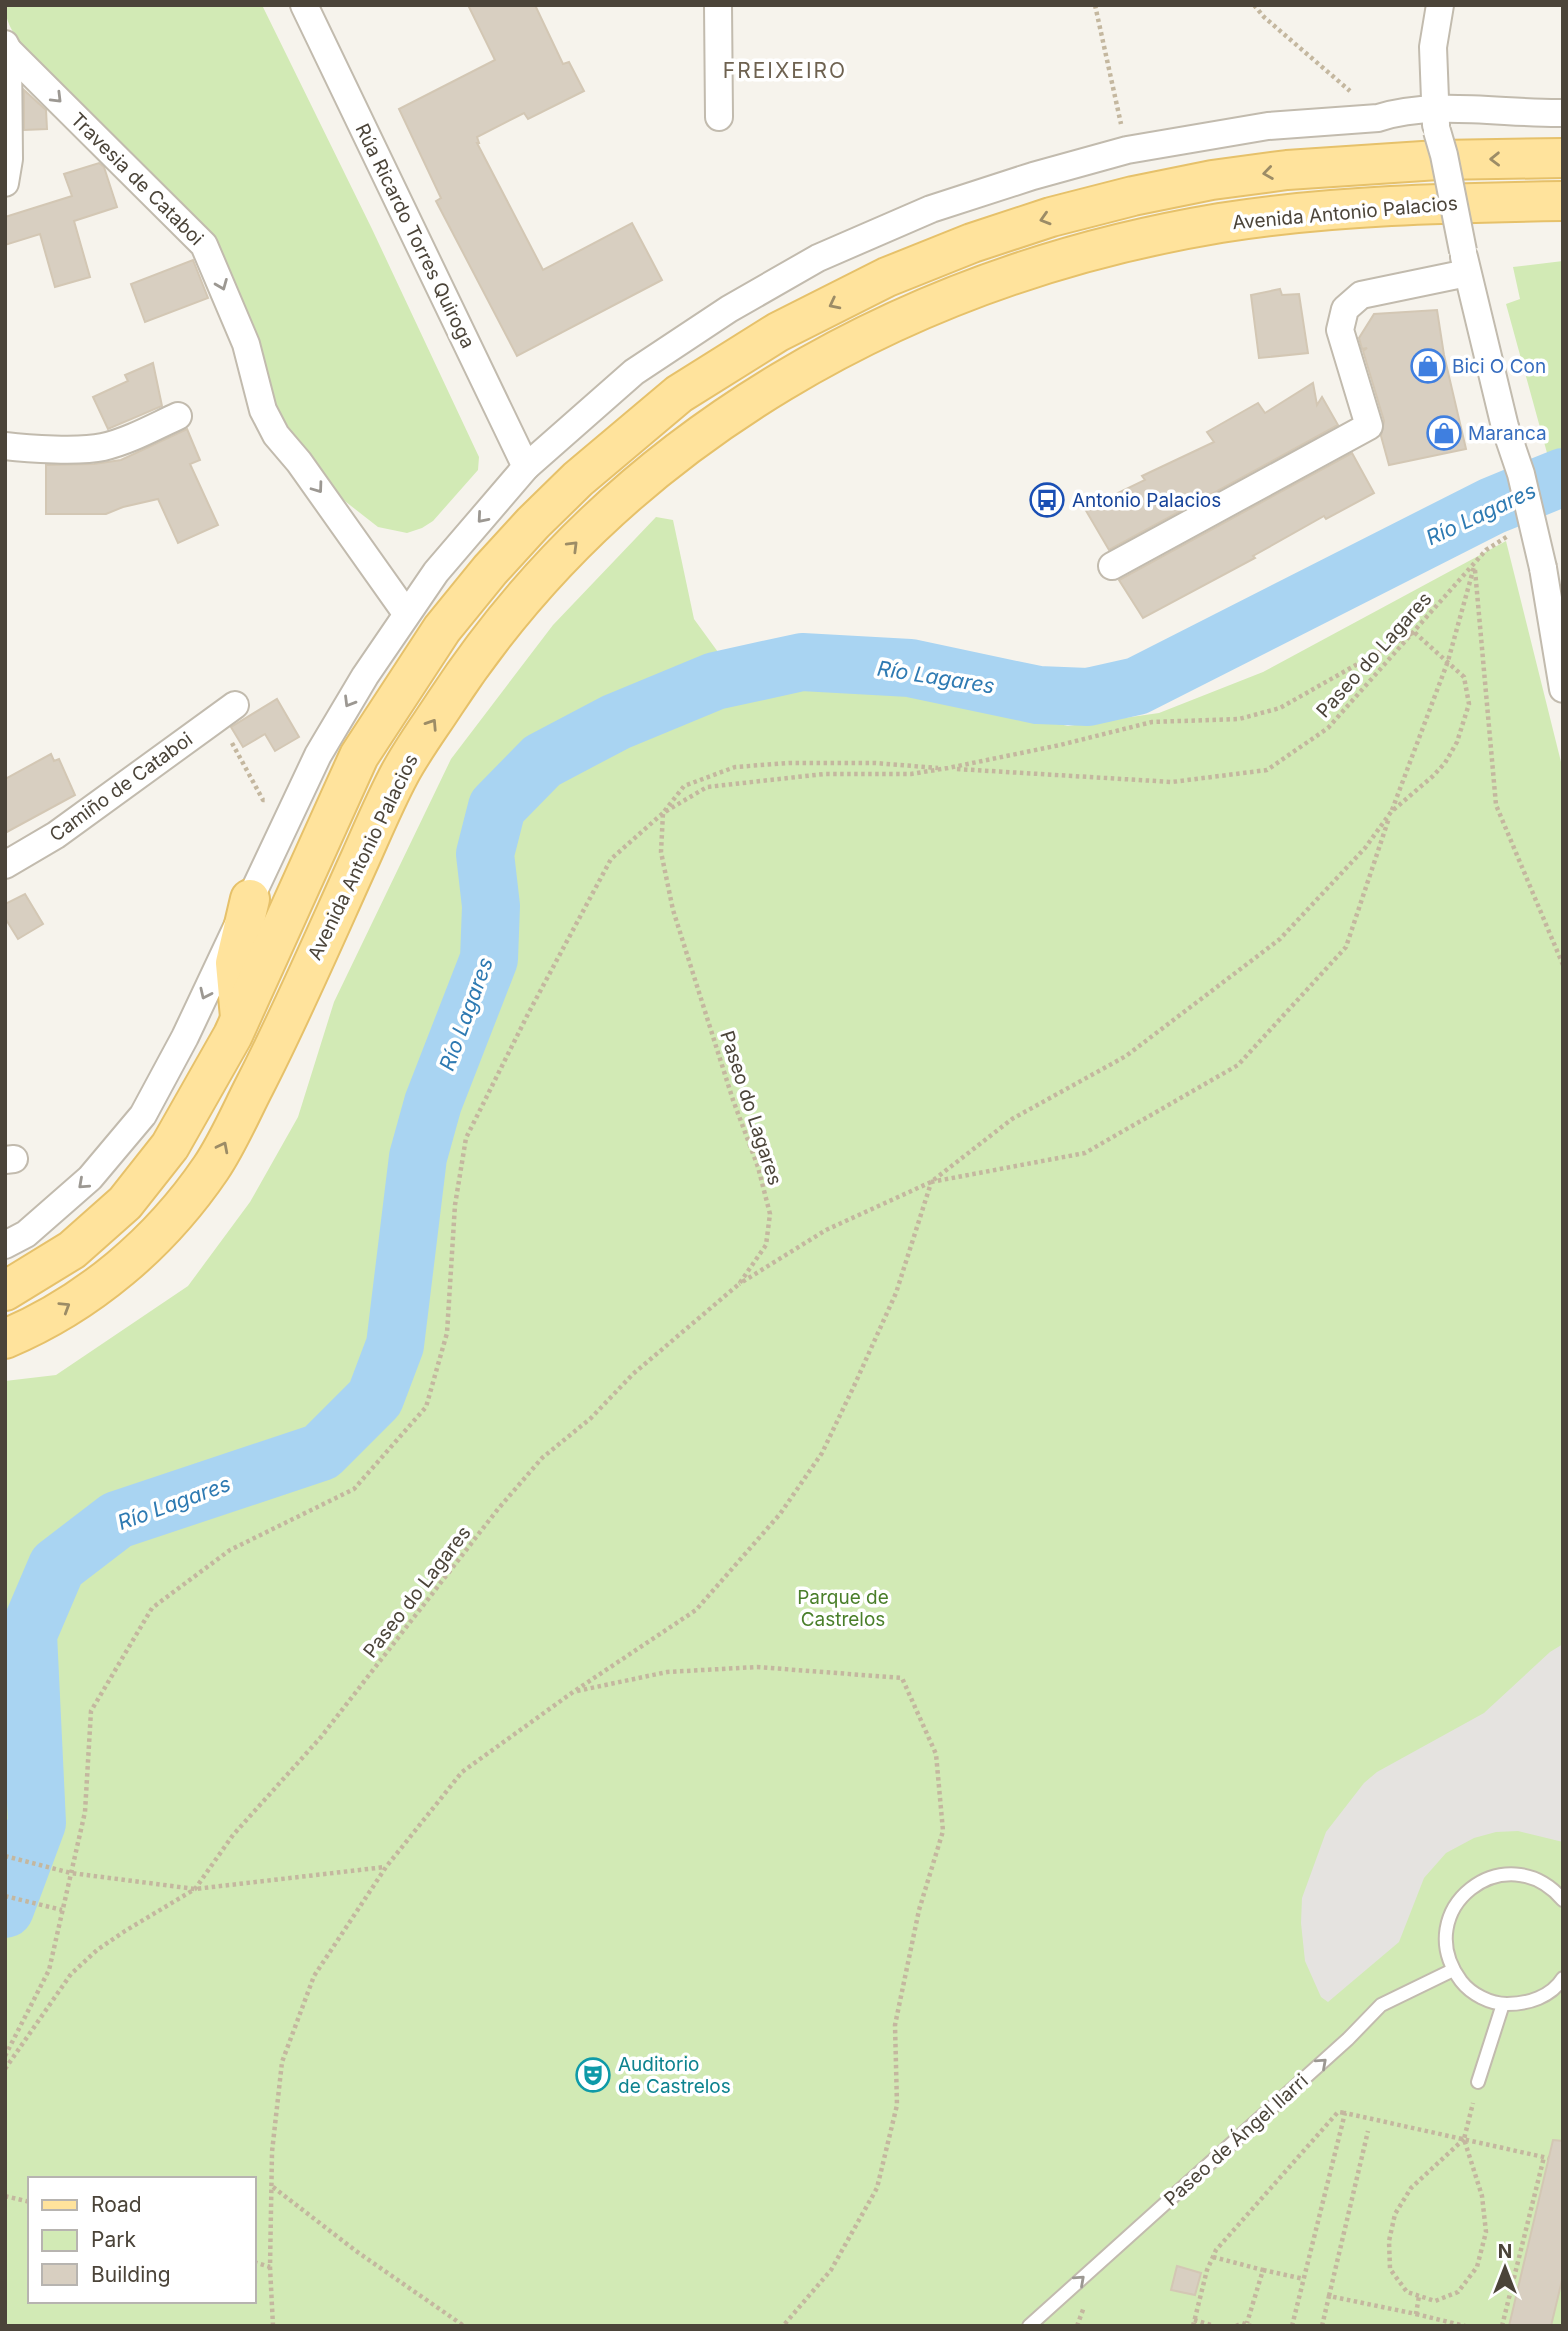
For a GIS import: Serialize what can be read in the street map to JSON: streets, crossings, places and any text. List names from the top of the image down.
{
  "streets": {
    "main road": ["Avenida Antonio Palacios"],
    "street": ["Travesia de Cataboi", "Rúa Ricardo Torres Quiroga", "Camiño de Cataboi"],
    "lane": ["Paseo de Ángel Ilarri"],
    "path": ["Paseo do Lagares"]
  },
  "one_way": ["Travesia de Cataboi", "Paseo de Ángel Ilarri"],
  "districts": ["FREIXEIRO"],
  "water": ["Río Lagares"],
  "parks": ["Parque de Castrelos"],
  "places": {
    "shop": ["Bici O Con", "Maranca"],
    "bus stop": ["Antonio Palacios"],
    "theatre": ["Auditorio de Castrelos"]
  },
  "legend": ["Road", "Park", "Building"],
  "north": "top"
}
